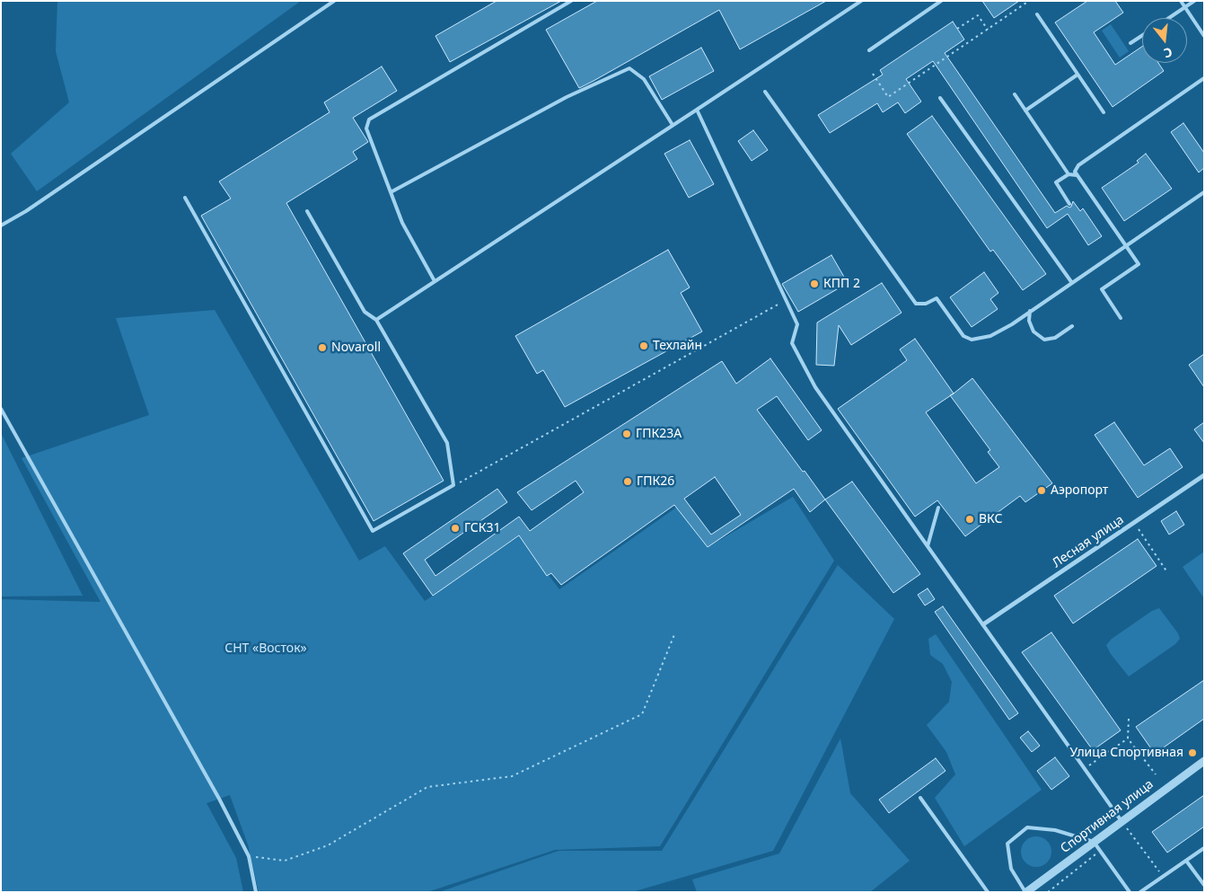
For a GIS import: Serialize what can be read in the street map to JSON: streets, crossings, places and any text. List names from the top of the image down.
{
  "streets": {
    "street": ["Лесная улица", "Спортивная улица"]
  },
  "parks": ["СНТ «Восток»"],
  "places": [
    "КПП 2",
    "Техлайн",
    "Novaroll",
    "ГПК23А",
    "ГПК26",
    "Аэропорт",
    "ВКС",
    "ГСК31",
    "Улица Спортивная"
  ],
  "north": "bottom"
}
